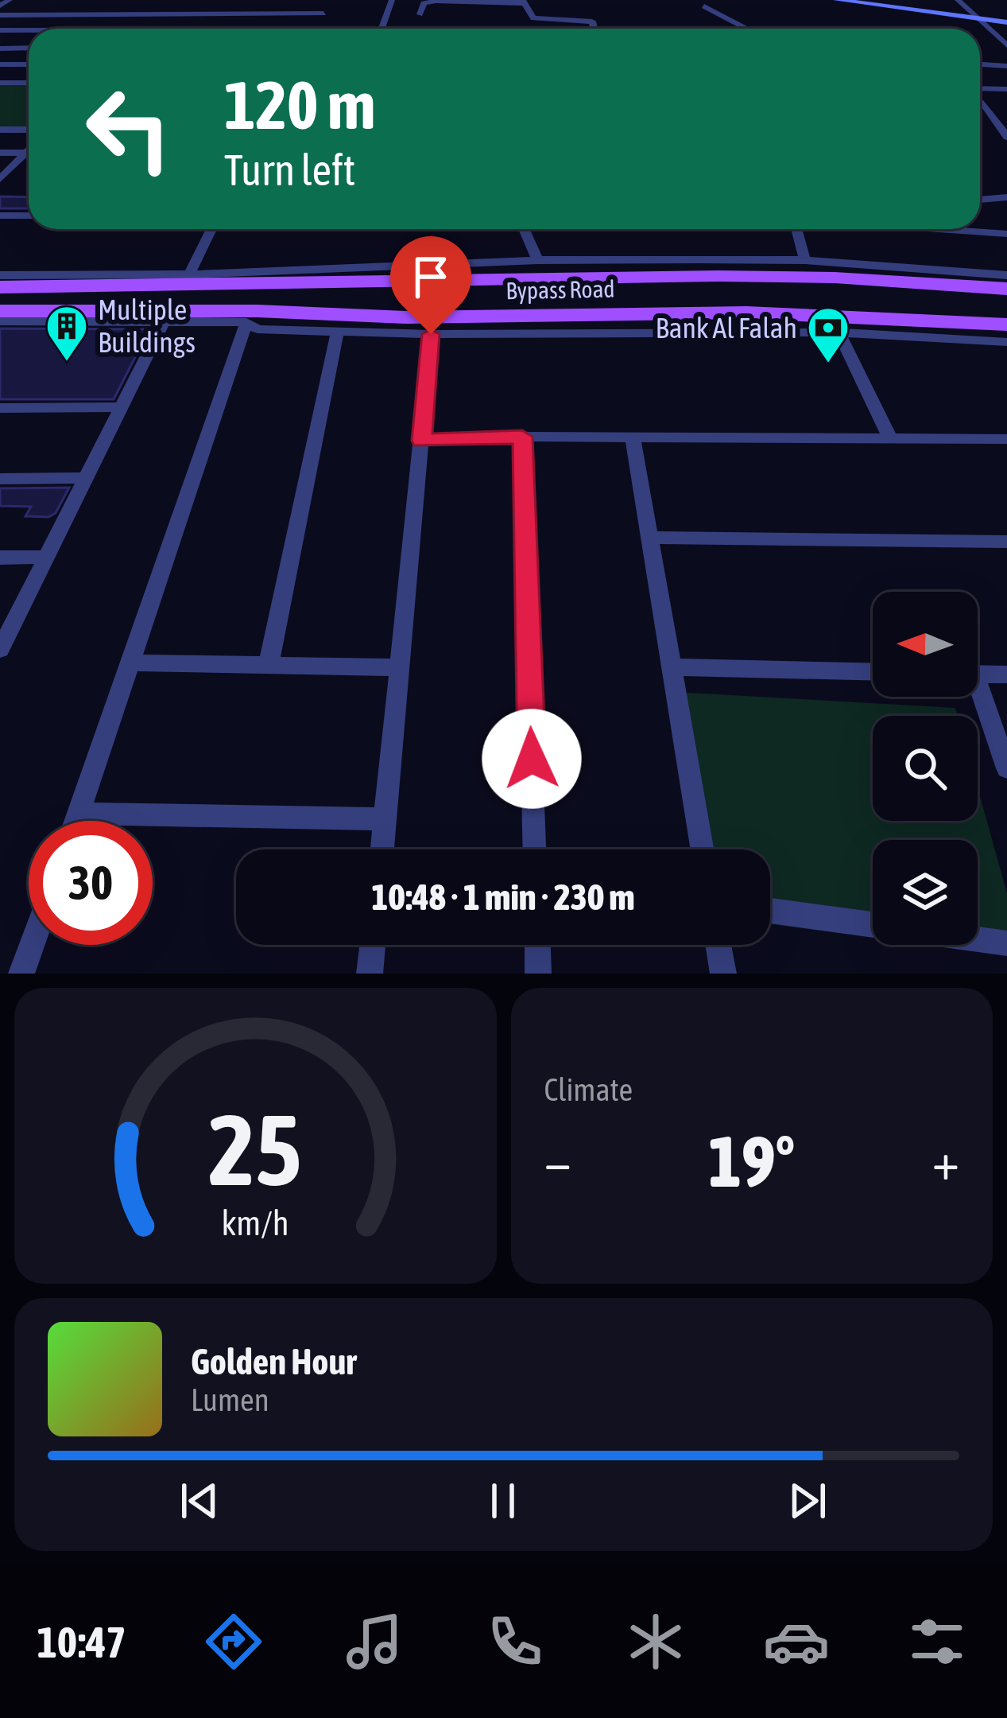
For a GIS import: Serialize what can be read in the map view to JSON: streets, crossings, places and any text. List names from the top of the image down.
{
  "streets": {
    "main road": ["Bypass Road"]
  },
  "places": {
    "building": ["Multiple Buildings"],
    "bank": ["Bank Al Falah"]
  },
  "north": "left",
  "page": {
    "turn": ["120 m", "Turn left"],
    "limit": "30",
    "trip": "10:48 · 1 min · 230 m",
    "tile": "Climate",
    "heat": ["−", "19°", "+"],
    "song": ["Golden Hour", "Lumen"],
    "tabs": "10:47",
    "gauge": ["25", "km/h"]
  }
}
